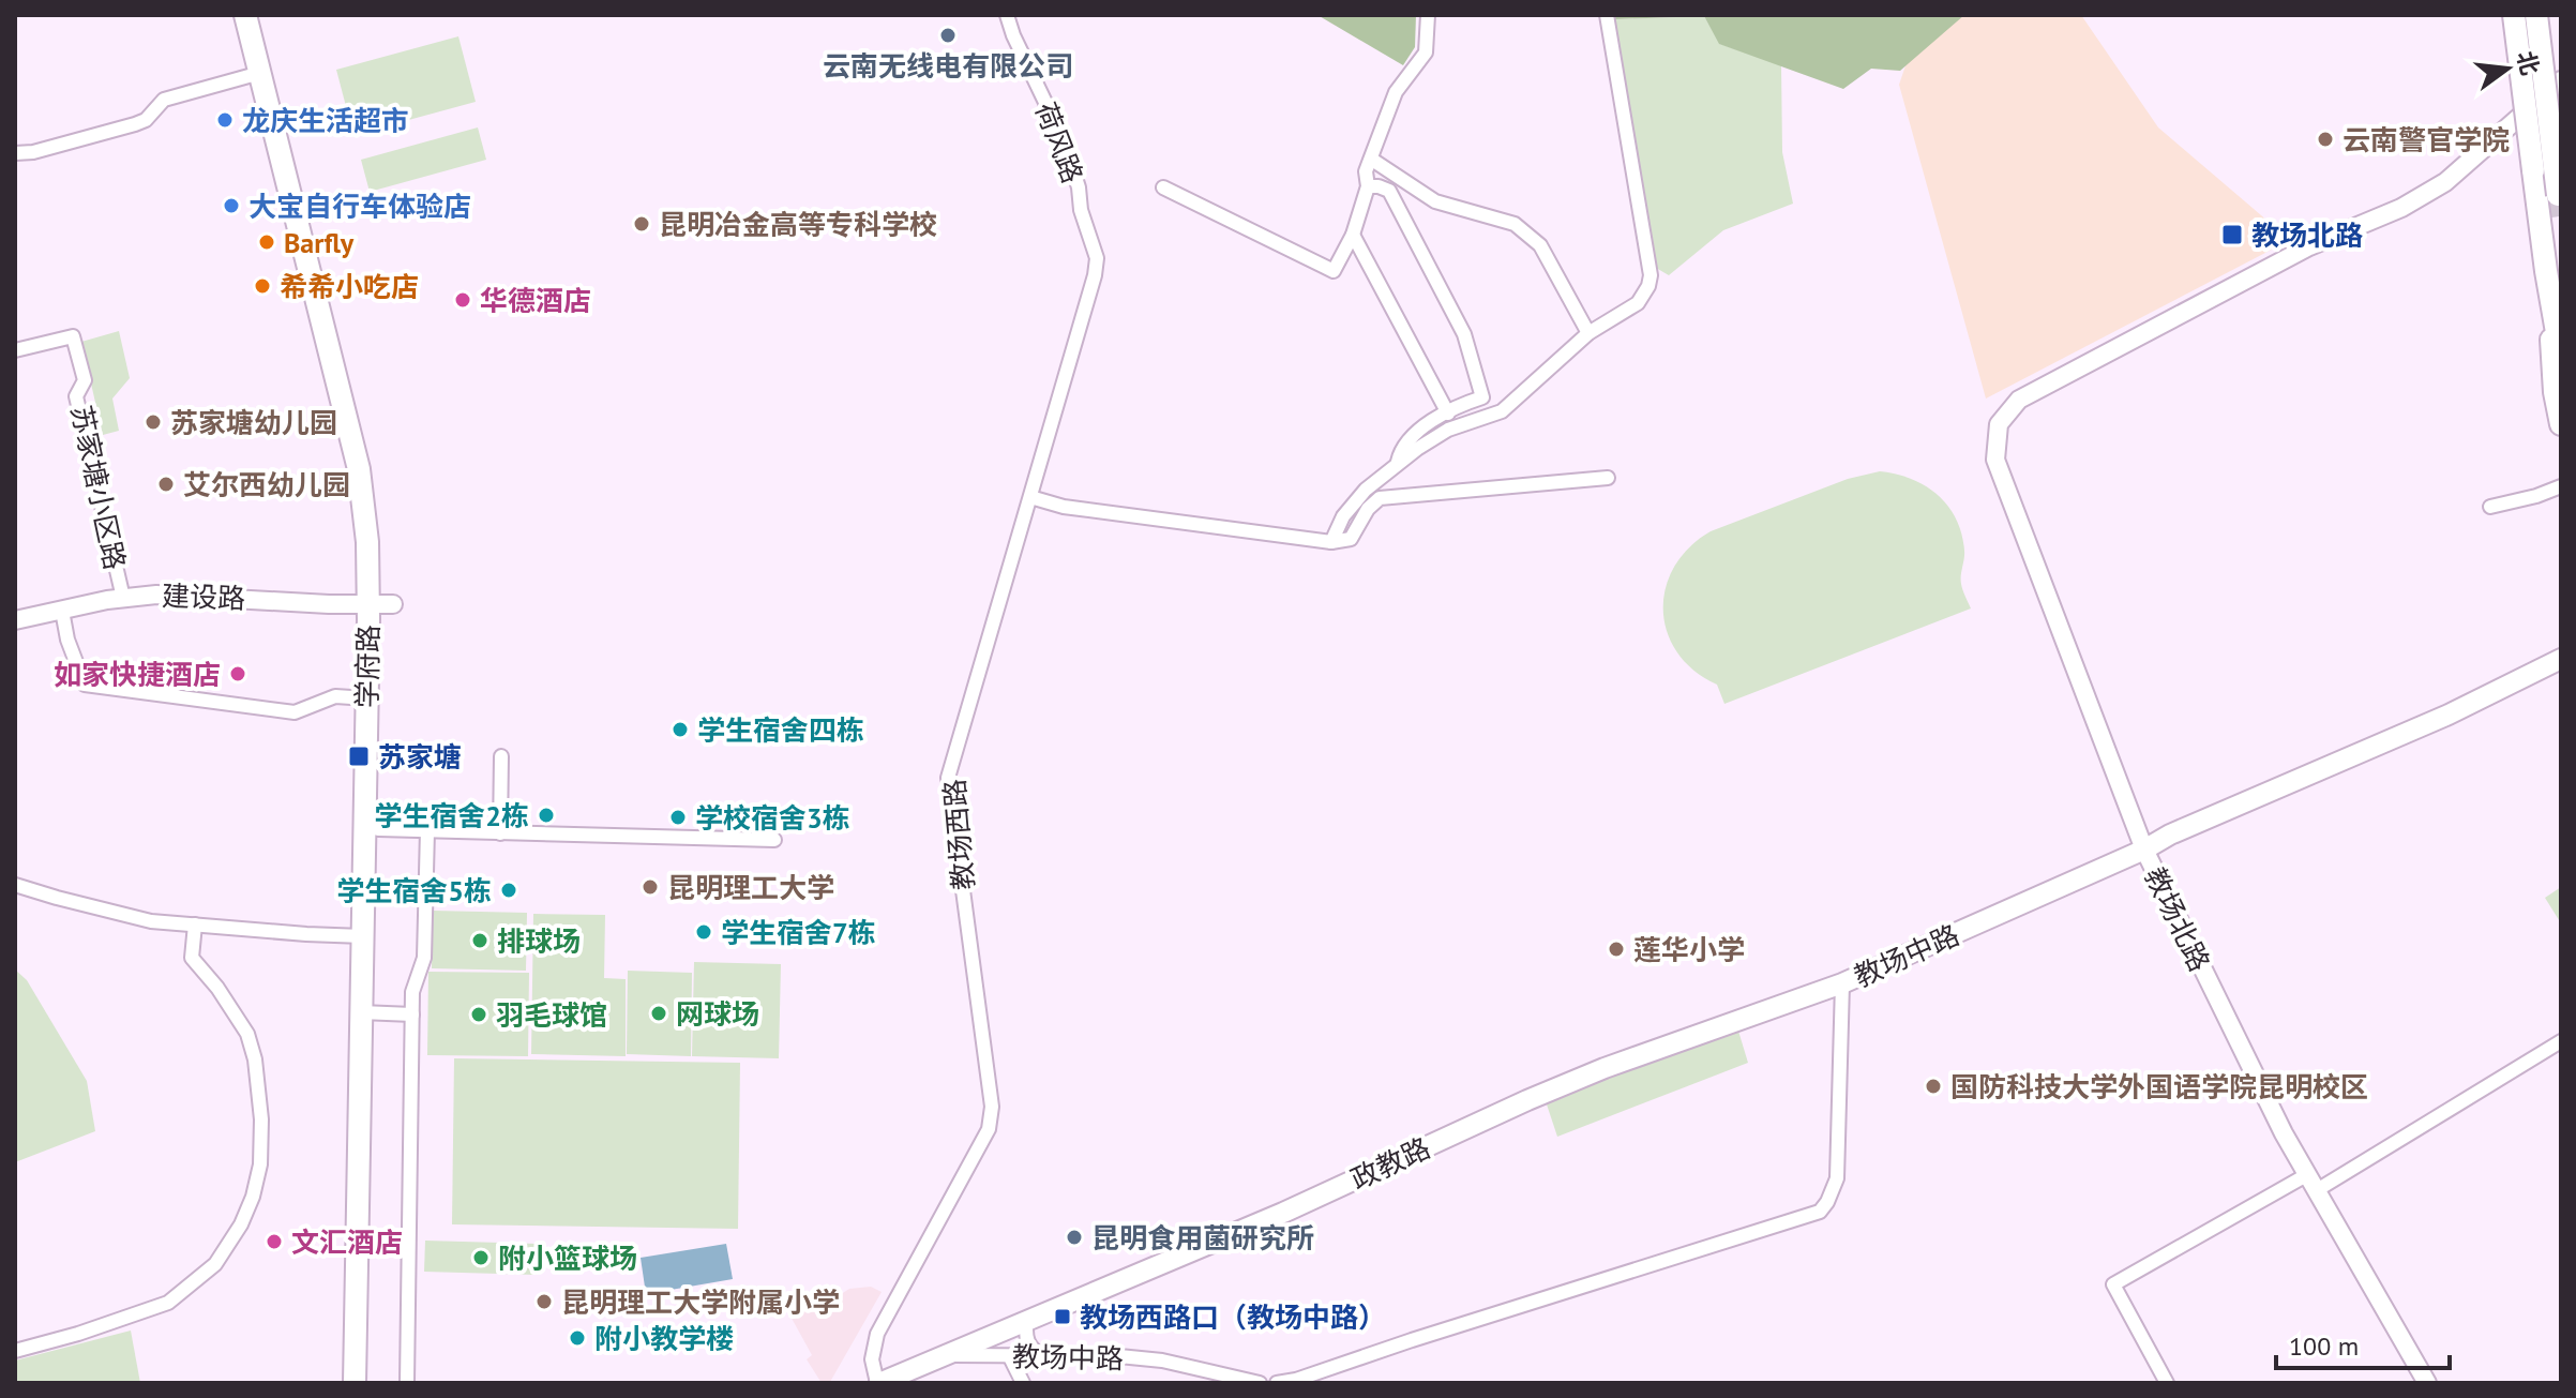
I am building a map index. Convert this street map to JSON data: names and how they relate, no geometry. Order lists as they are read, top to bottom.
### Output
{
  "streets": {
    "main road": ["学府路", "教场中路", "政教路"],
    "street": [
      "荷风路",
      "苏家塘小区路",
      "建设路",
      "教场西路",
      "教场北路"
    ]
  },
  "crossings": [
    ["荷风路", "教场西路"],
    ["苏家塘小区路", "建设路"],
    ["建设路", "学府路"],
    ["教场西路", "教场中路"],
    ["教场北路", "教场中路"],
    ["教场中路", "政教路"]
  ],
  "places": {
    "other": [
      "云南无线电有限公司",
      "龙庆生活超市",
      "云南警官学院",
      "大宝自行车体验店",
      "昆明冶金高等专科学校",
      "Barfly",
      "希希小吃店",
      "华德酒店",
      "苏家塘幼儿园",
      "艾尔西幼儿园",
      "如家快捷酒店",
      "学生宿舍四栋",
      "学生宿舍2栋",
      "学校宿舍3栋",
      "昆明理工大学",
      "学生宿舍5栋",
      "学生宿舍7栋",
      "排球场",
      "莲华小学",
      "网球场",
      "羽毛球馆",
      "国防科技大学外国语学院昆明校区",
      "昆明食用菌研究所",
      "文汇酒店",
      "附小篮球场",
      "昆明理工大学附属小学",
      "附小教学楼"
    ],
    "transit": ["教场北路", "苏家塘", "教场西路口（教场中路）"]
  },
  "scale_bar": "100 m",
  "north": "right"
}
